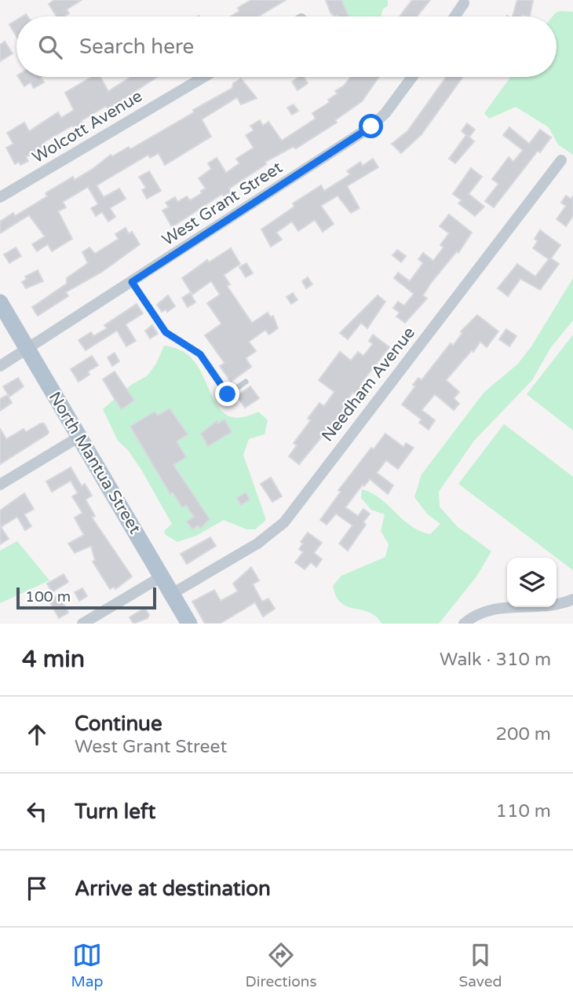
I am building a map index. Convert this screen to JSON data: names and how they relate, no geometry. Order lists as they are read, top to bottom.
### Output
{
  "streets": {
    "main road": ["North Mantua Street"],
    "street": ["Wolcott Avenue", "West Grant Street", "Needham Avenue"]
  },
  "crossings": [
    ["West Grant Street", "North Mantua Street"],
    ["Needham Avenue", "North Mantua Street"]
  ],
  "scale_bar": "100 m",
  "page": {
    "search": "Search here",
    "scale": "100 m",
    "heading": ["4 min", "Walk · 310 m"],
    "list": [
      ["Continue", "West Grant Street", "200 m"],
      ["Turn left", "110 m"],
      "Arrive at destination"
    ],
    "nav": ["Map", "Directions", "Saved"]
  }
}
